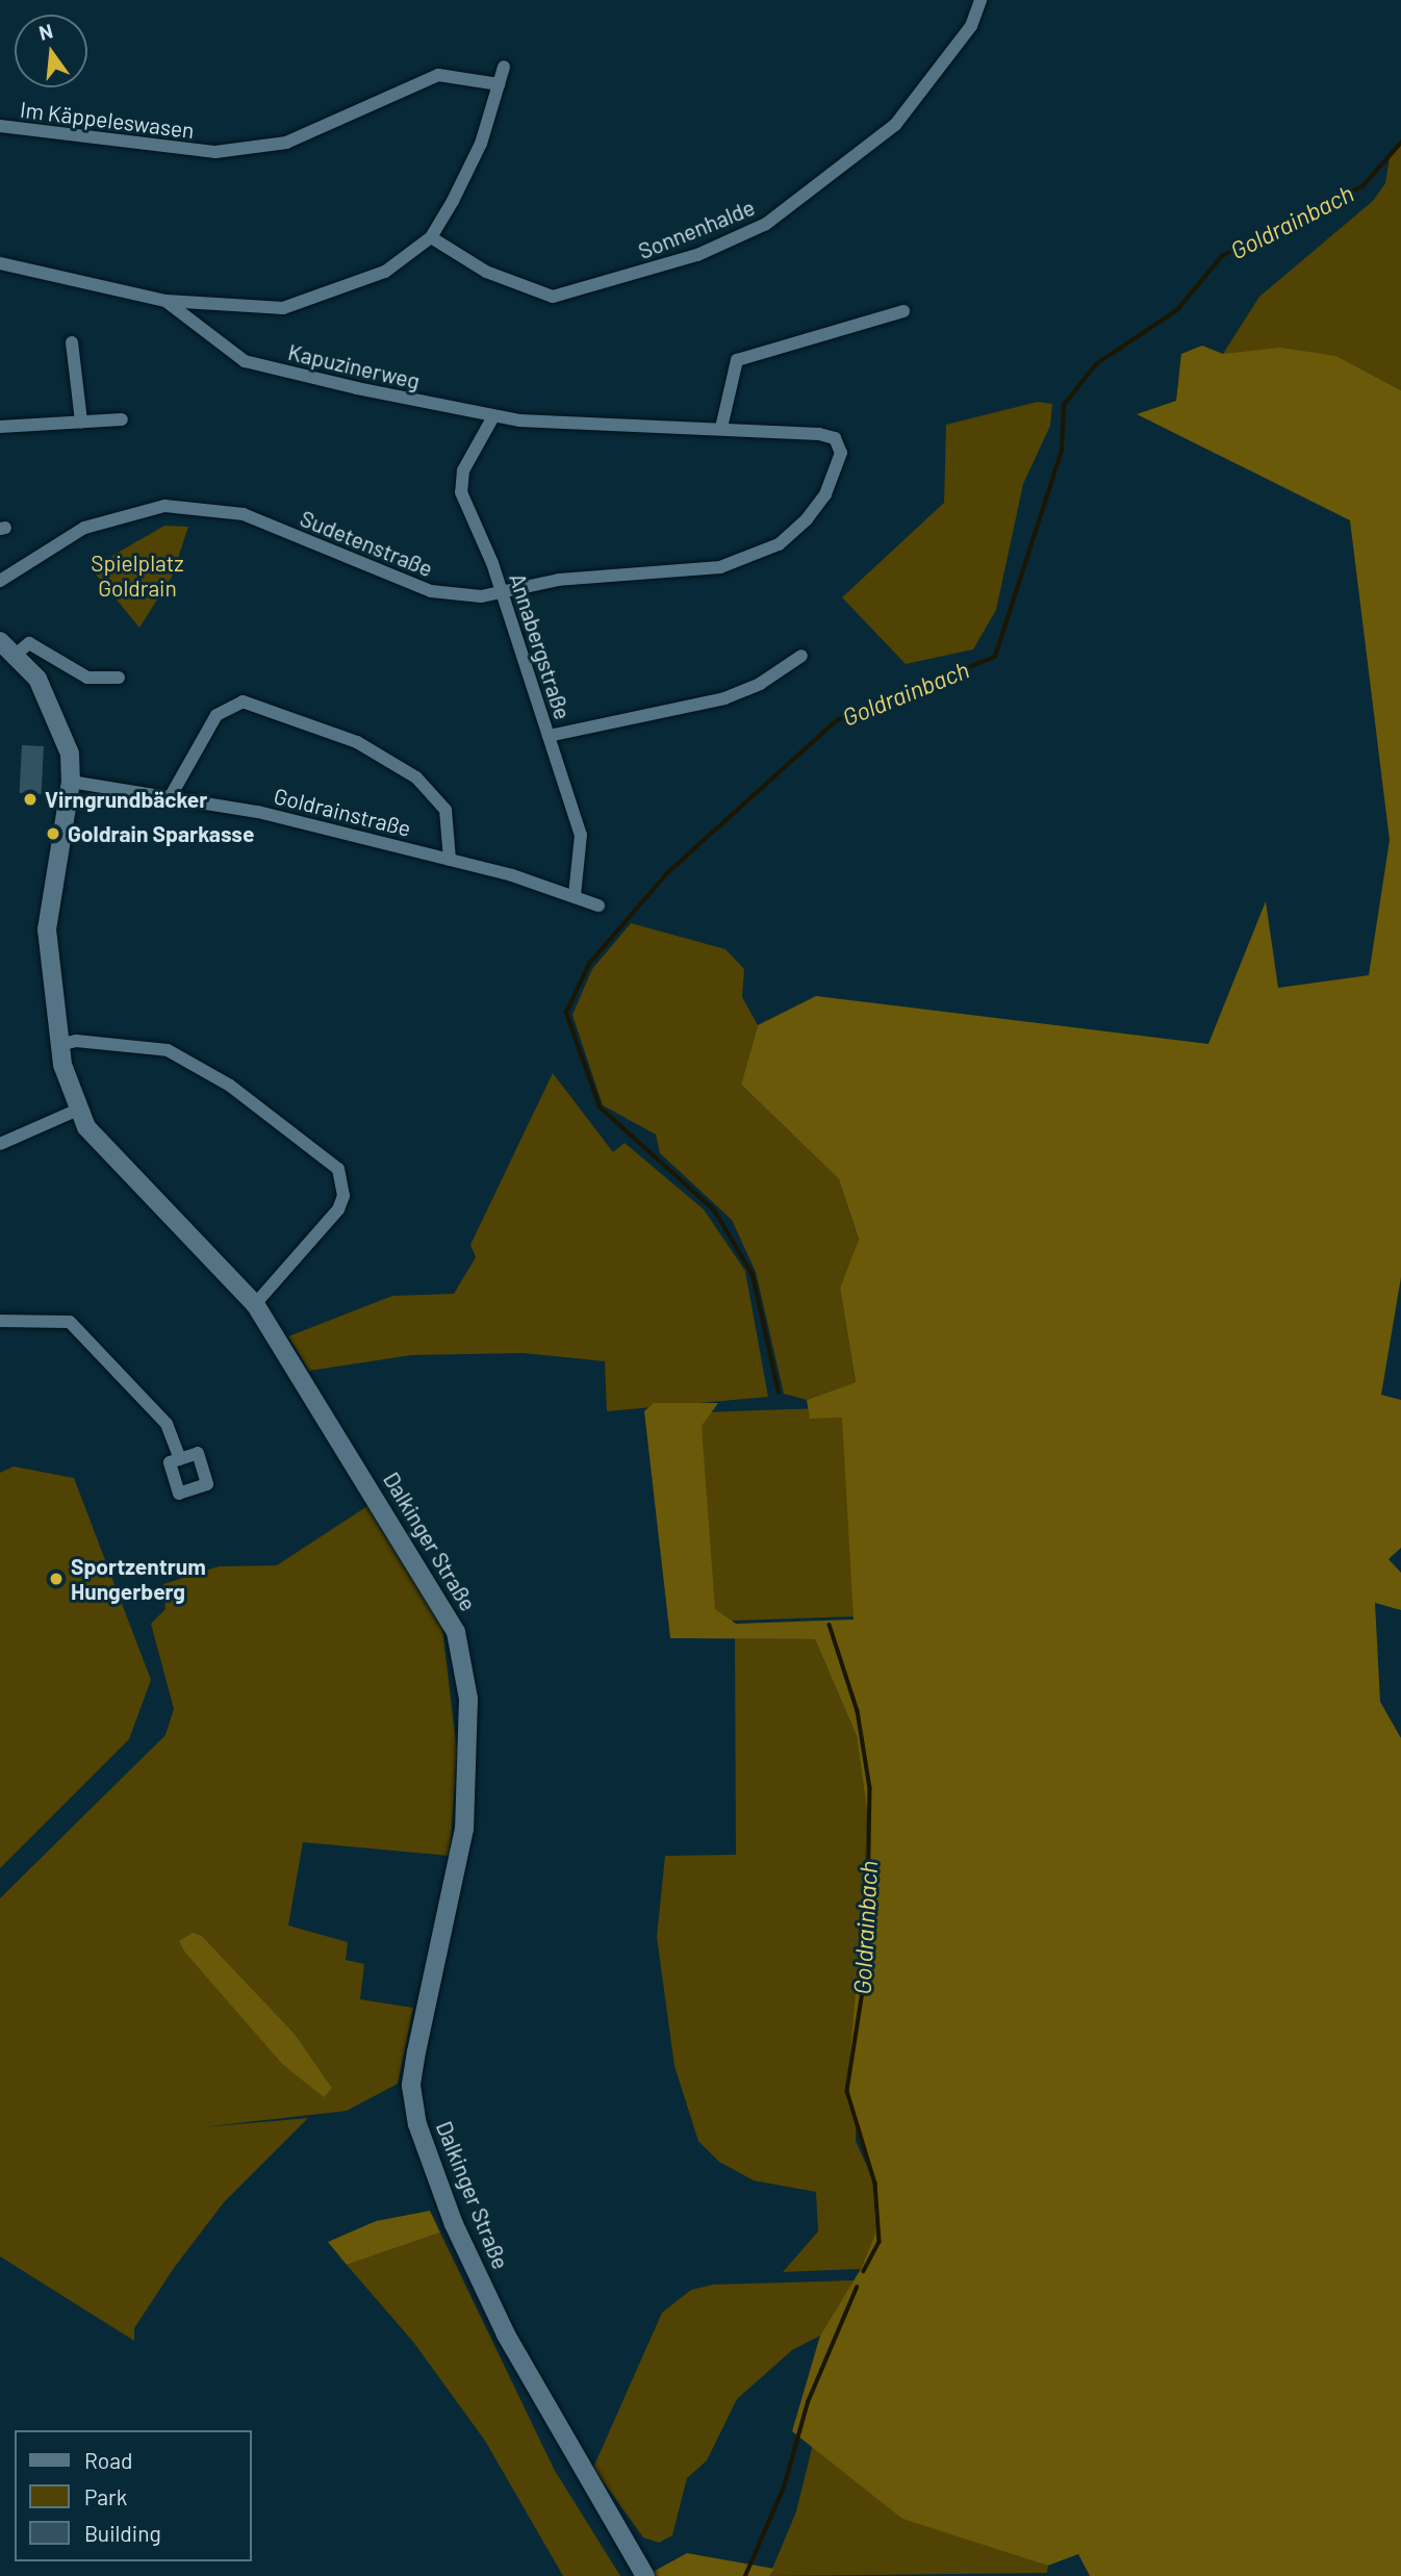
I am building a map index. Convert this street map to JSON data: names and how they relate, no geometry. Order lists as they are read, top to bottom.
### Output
{
  "streets": {
    "street": [
      "Im Käppeleswasen",
      "Sonnenhalde",
      "Kapuzinerweg",
      "Sudetenstraße",
      "Annabergstraße",
      "Goldrainstraße",
      "Dalkinger Straße"
    ]
  },
  "crossings": [
    ["Kapuzinerweg", "Sudetenstraße"],
    ["Kapuzinerweg", "Annabergstraße"],
    ["Sudetenstraße", "Annabergstraße"],
    ["Annabergstraße", "Goldrainstraße"],
    ["Goldrainstraße", "Dalkinger Straße"]
  ],
  "water": ["Goldrainbach"],
  "parks": ["Spielplatz Goldrain"],
  "places": ["Virngrundbäcker", "Goldrain Sparkasse", "Sportzentrum Hungerberg"],
  "legend": ["Road", "Park", "Building"],
  "north": "top"
}
